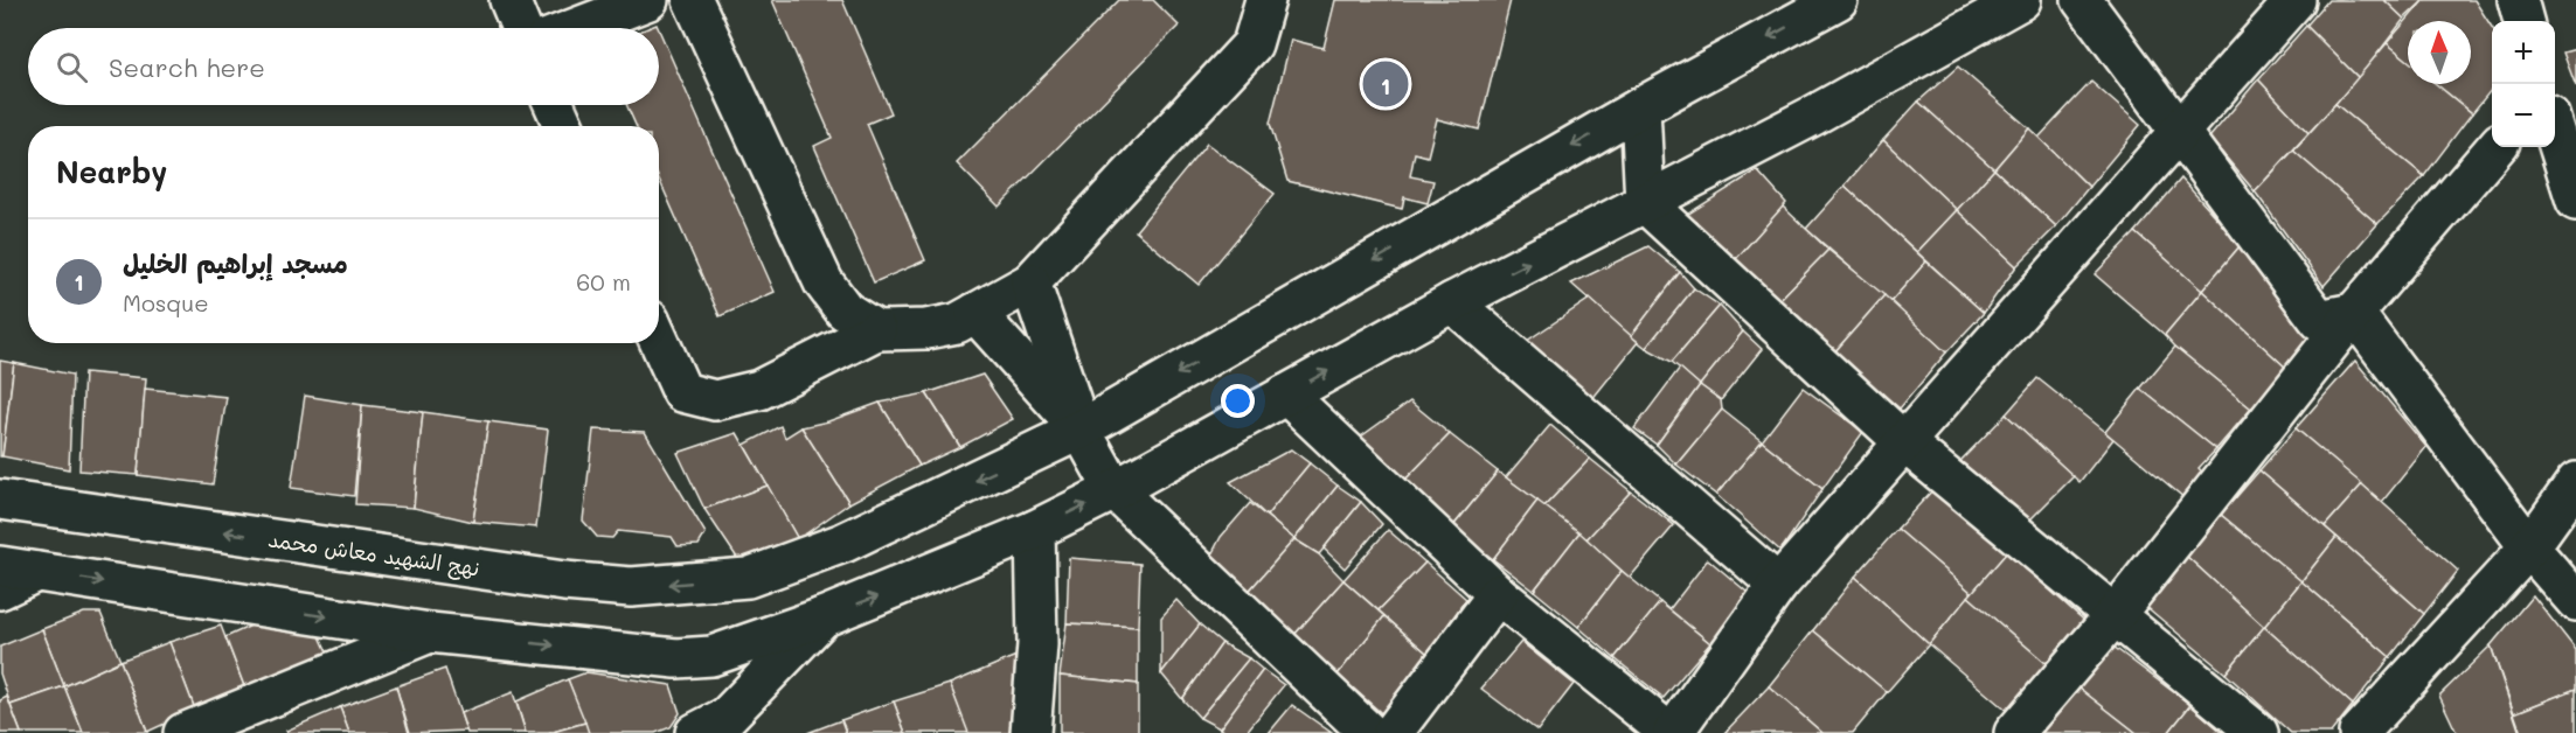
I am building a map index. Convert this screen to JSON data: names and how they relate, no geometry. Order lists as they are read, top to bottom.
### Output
{
  "streets": {
    "street": ["نهج الشهيد معاش محمد"]
  },
  "north": "top",
  "page": {
    "map_buttons": ["+", "−"],
    "search": "Search here",
    "pins": "1",
    "heading": "Nearby",
    "list": [
      {
        "mark": "1",
        "name": "مسجد إبراهيم الخليل",
        "note": "Mosque",
        "value": "60 m"
      }
    ]
  }
}
